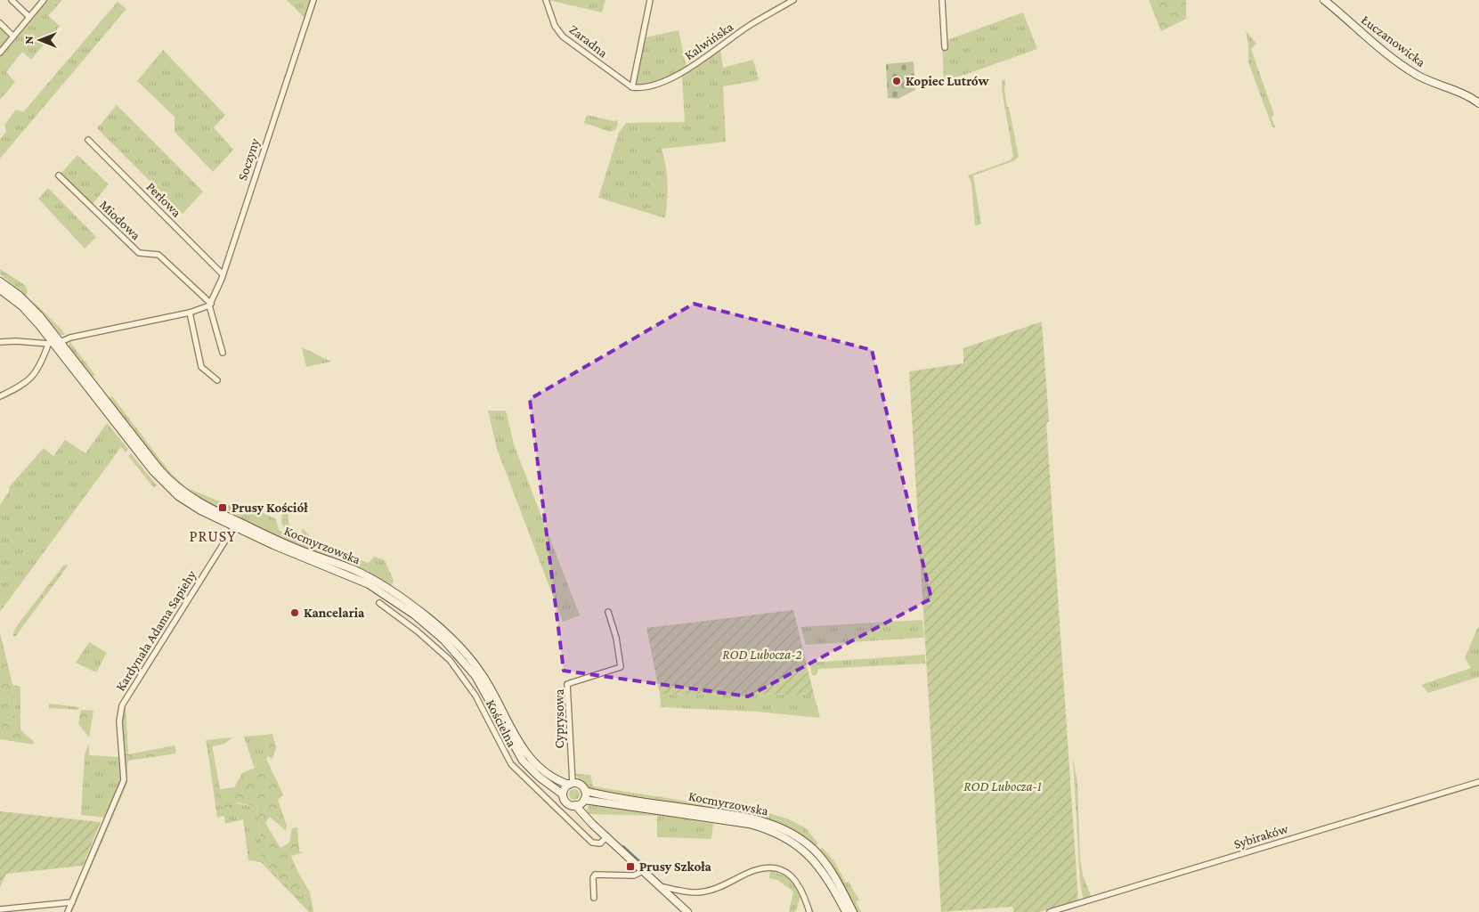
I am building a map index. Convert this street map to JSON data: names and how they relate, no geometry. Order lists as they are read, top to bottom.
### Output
{
  "streets": {
    "main road": ["Łuczanowicka", "Kocmyrzowska"],
    "street": [
      "Zaradna",
      "Kalwińska",
      "Soczyny",
      "Perłowa",
      "Miodowa",
      "Kardynała Adama Sapiehy",
      "Cyprysowa",
      "Kościelna",
      "Sybiraków"
    ]
  },
  "crossings": [
    ["Zaradna", "Kalwińska"],
    ["Soczyny", "Perłowa"],
    ["Soczyny", "Miodowa"],
    ["Kocmyrzowska", "Kardynała Adama Sapiehy"],
    ["Kocmyrzowska", "Cyprysowa"]
  ],
  "districts": ["PRUSY"],
  "parks": ["ROD Lubocza-2", "ROD Lubocza-1"],
  "places": {
    "other": ["Kopiec Lutrów", "Kancelaria"],
    "transit": ["Prusy Kościół", "Prusy Szkoła"]
  },
  "north": "left"
}
